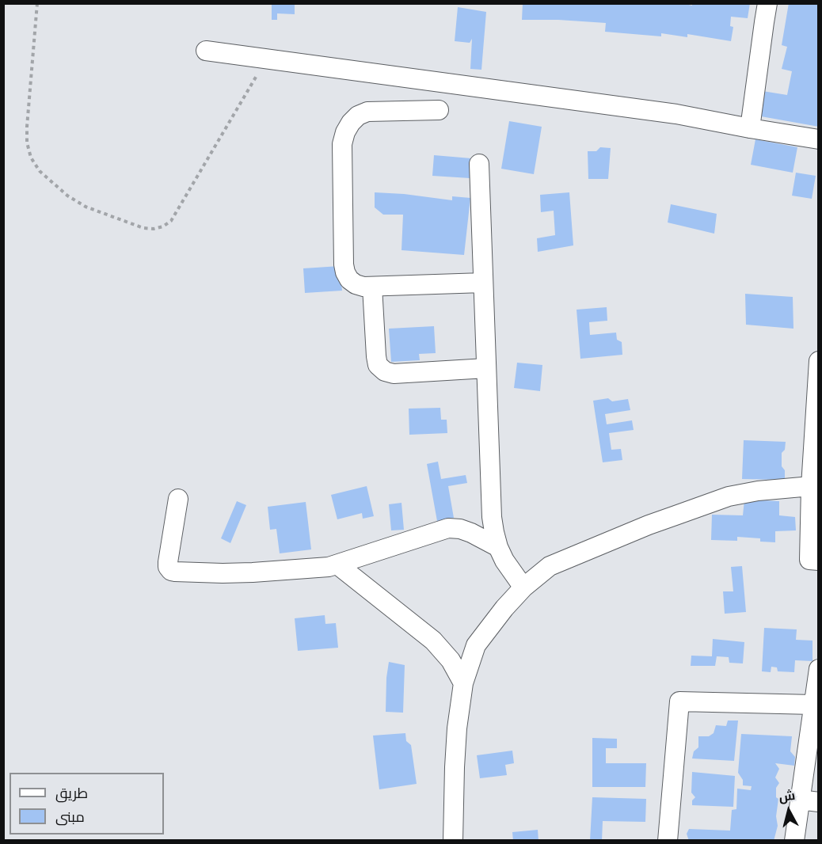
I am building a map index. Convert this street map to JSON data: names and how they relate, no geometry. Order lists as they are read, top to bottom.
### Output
{
  "legend": ["طريق", "مبنى"],
  "north": "top"
}
